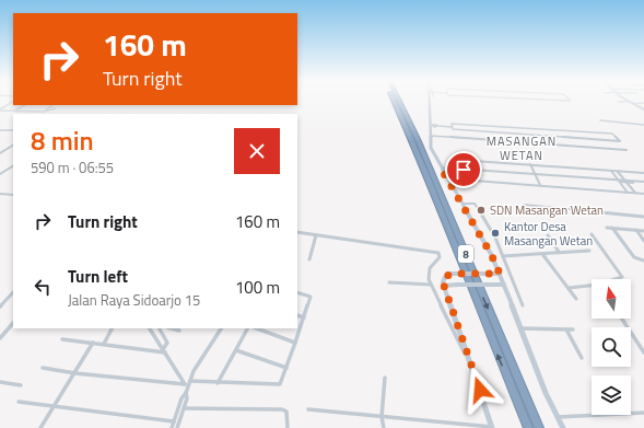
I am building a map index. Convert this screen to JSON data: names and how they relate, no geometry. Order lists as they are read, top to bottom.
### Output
{
  "streets": {
    "highway": ["8"]
  },
  "districts": ["MASANGAN WETAN"],
  "places": ["SDN Masangan Wetan", "Kantor Desa Masangan Wetan"],
  "north": "top",
  "page": {
    "turn": ["160 m", "Turn right"],
    "heading": ["8 min", "590 m · 06:55"],
    "list": [
      {
        "name": "Turn right",
        "value": "160 m"
      },
      {
        "name": "Turn left",
        "note": "Jalan Raya Sidoarjo 15",
        "value": "100 m"
      }
    ]
  }
}
